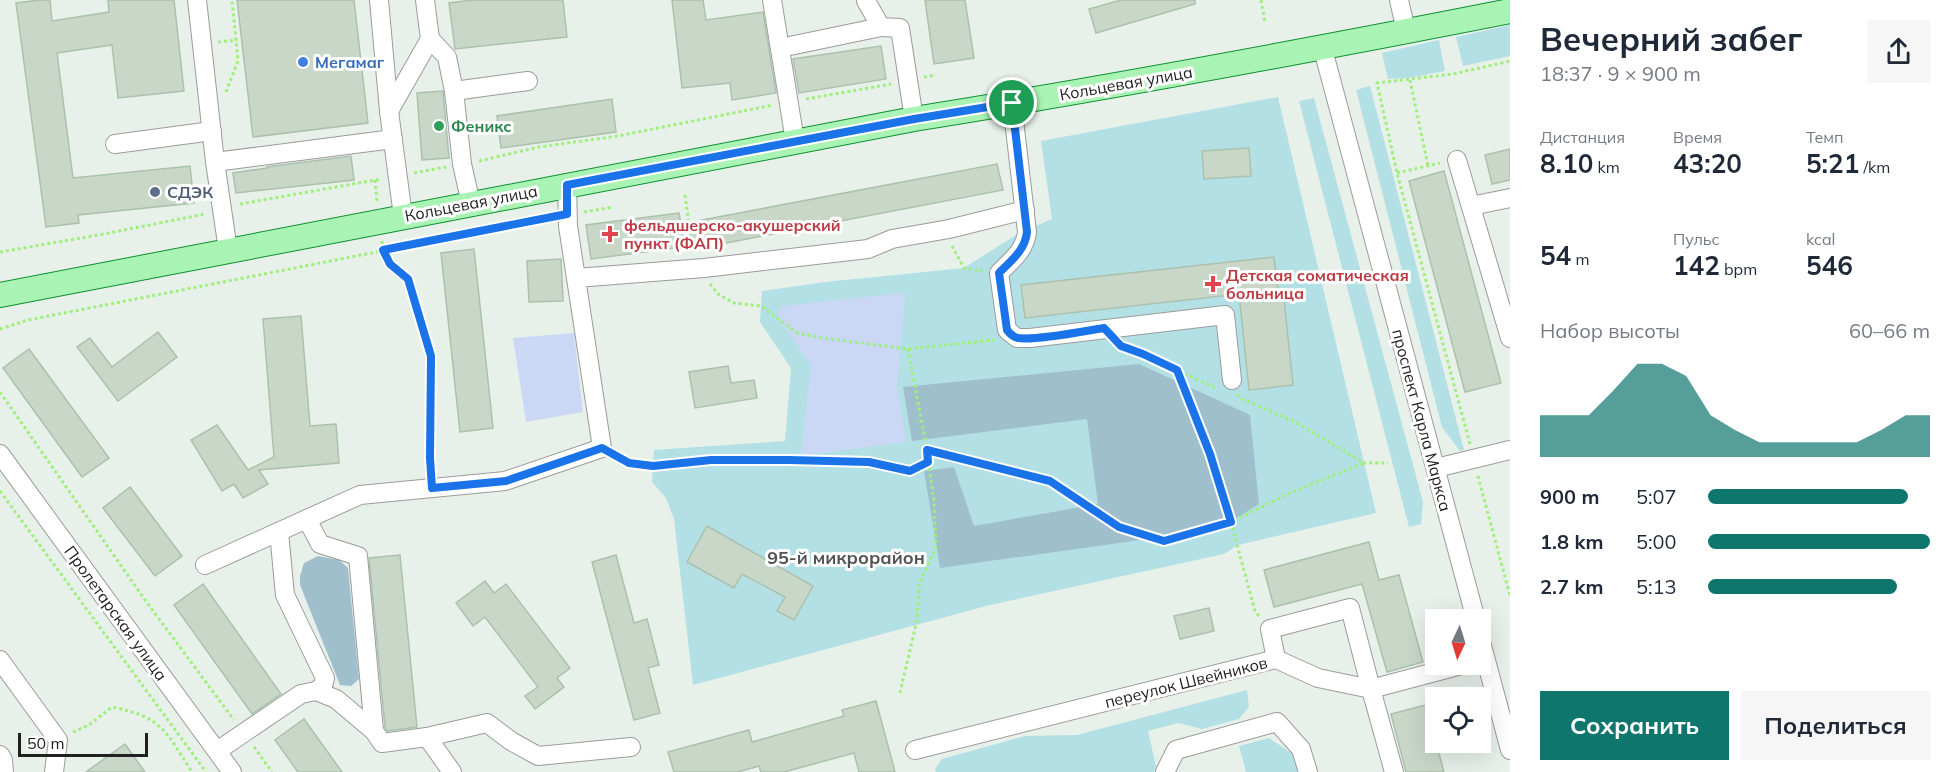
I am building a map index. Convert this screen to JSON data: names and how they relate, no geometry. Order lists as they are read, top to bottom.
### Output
{
  "streets": {
    "main road": ["Кольцевая улица"],
    "street": ["проспект Карла Маркса", "Пролетарская улица", "переулок Швейников"]
  },
  "crossings": [
    ["Кольцевая улица", "проспект Карла Маркса"]
  ],
  "districts": ["95-й микрорайон"],
  "places": {
    "other": ["Мегамаг", "Феникс", "СДЭК"],
    "health": ["фельдшерско-акушерский пункт (ФАП)", "Детская соматическая больница"]
  },
  "scale_bar": "50 m",
  "north": "bottom",
  "page": {
    "heading": ["Вечерний забег", "18:37 · 9 × 900 m"],
    "stats": [
      ["Дистанция", "8.10 km"],
      ["Время", "43:20"],
      ["Темп", "5:21 /km"],
      ["54 m"],
      ["Пульс", "142 bpm"],
      ["kcal", "546"]
    ],
    "chart": ["Набор высоты", "60–66 m"],
    "list": [
      {
        "name": "900 m",
        "note": "5:07"
      },
      {
        "name": "1.8 km",
        "note": "5:00"
      },
      {
        "name": "2.7 km",
        "note": "5:13"
      }
    ],
    "buttons": ["Сохранить", "Поделиться"],
    "scale": "50 m"
  }
}
